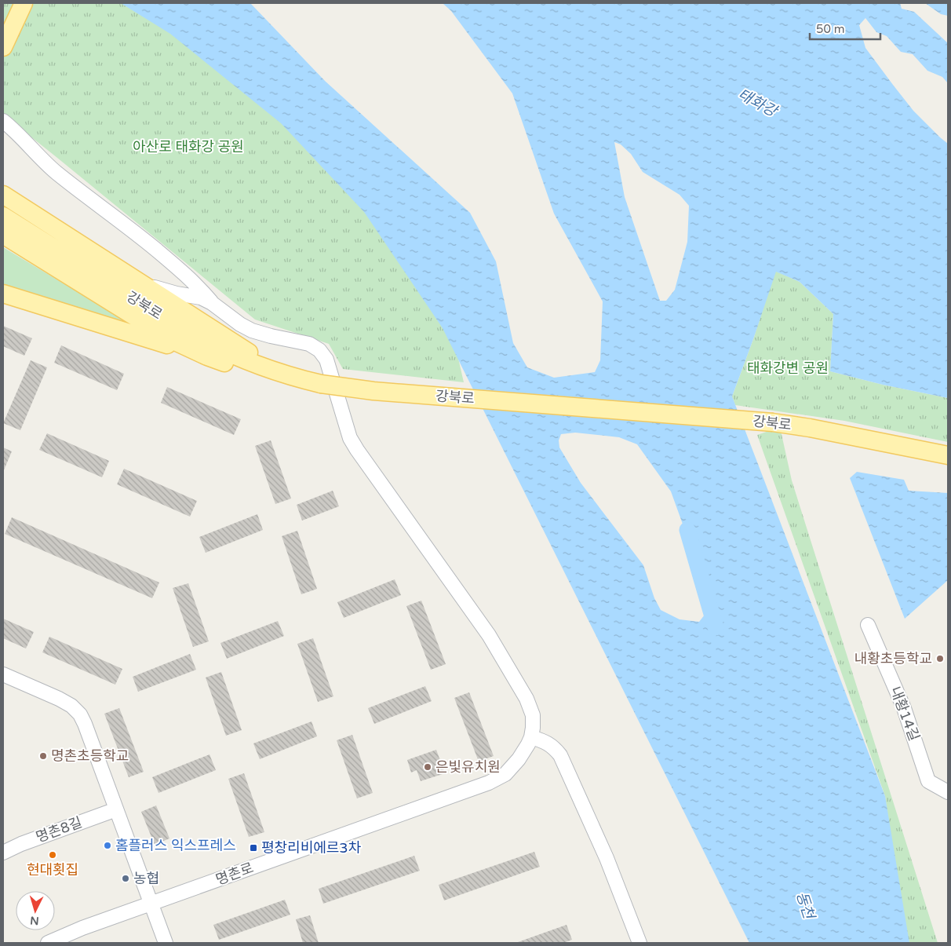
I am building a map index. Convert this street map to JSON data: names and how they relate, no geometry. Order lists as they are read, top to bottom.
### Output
{
  "streets": {
    "main road": ["강북로"],
    "street": ["내황14길", "명촌8길", "명촌로"]
  },
  "water": ["태화강", "동천"],
  "parks": ["아산로 태화강 공원", "태화강변 공원"],
  "places": {
    "other": [
      "내황초등학교",
      "명촌초등학교",
      "은빛유치원",
      "홈플러스 익스프레스",
      "현대횟집",
      "농협"
    ],
    "transit": ["평창리비에르3차"]
  },
  "scale_bar": "50 m",
  "north": "bottom"
}
